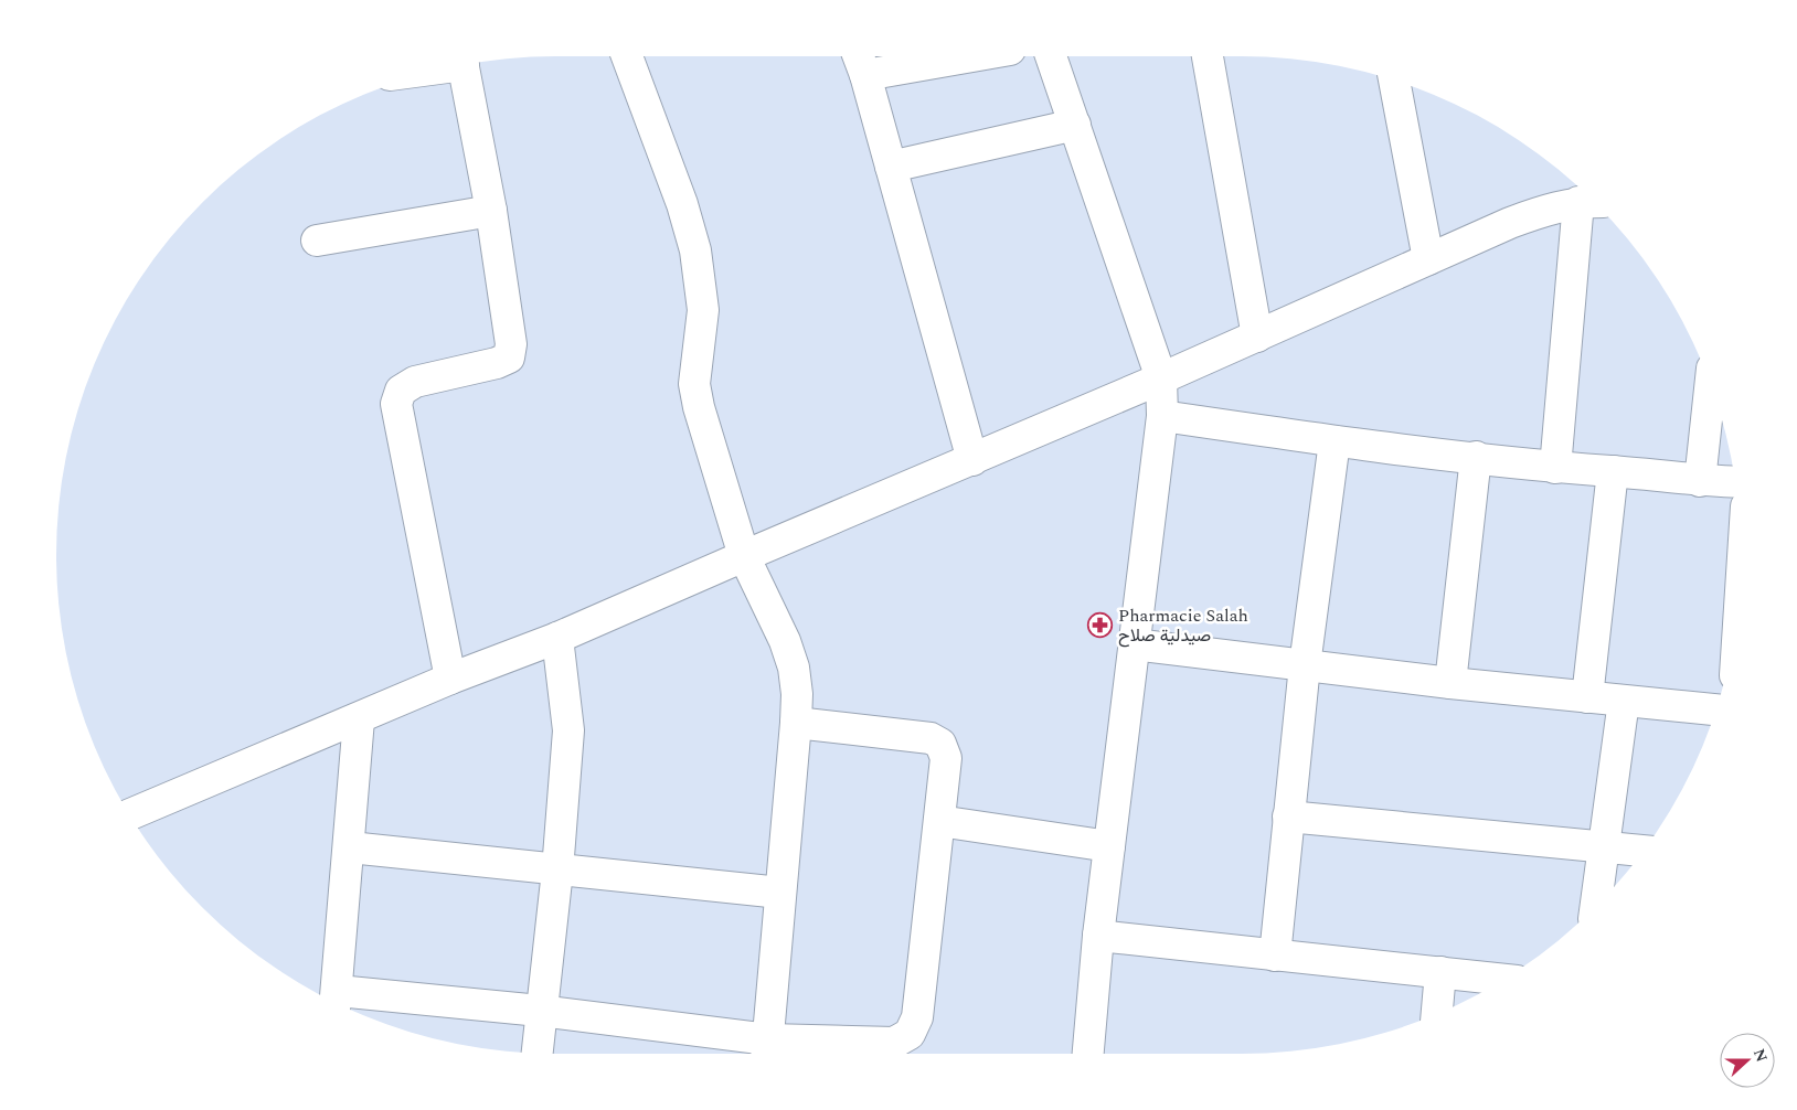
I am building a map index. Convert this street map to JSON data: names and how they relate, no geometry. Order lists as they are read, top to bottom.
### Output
{
  "places": {
    "pharmacy": ["Pharmacie Salah صيدلية صلاح"]
  },
  "north": "right"
}
